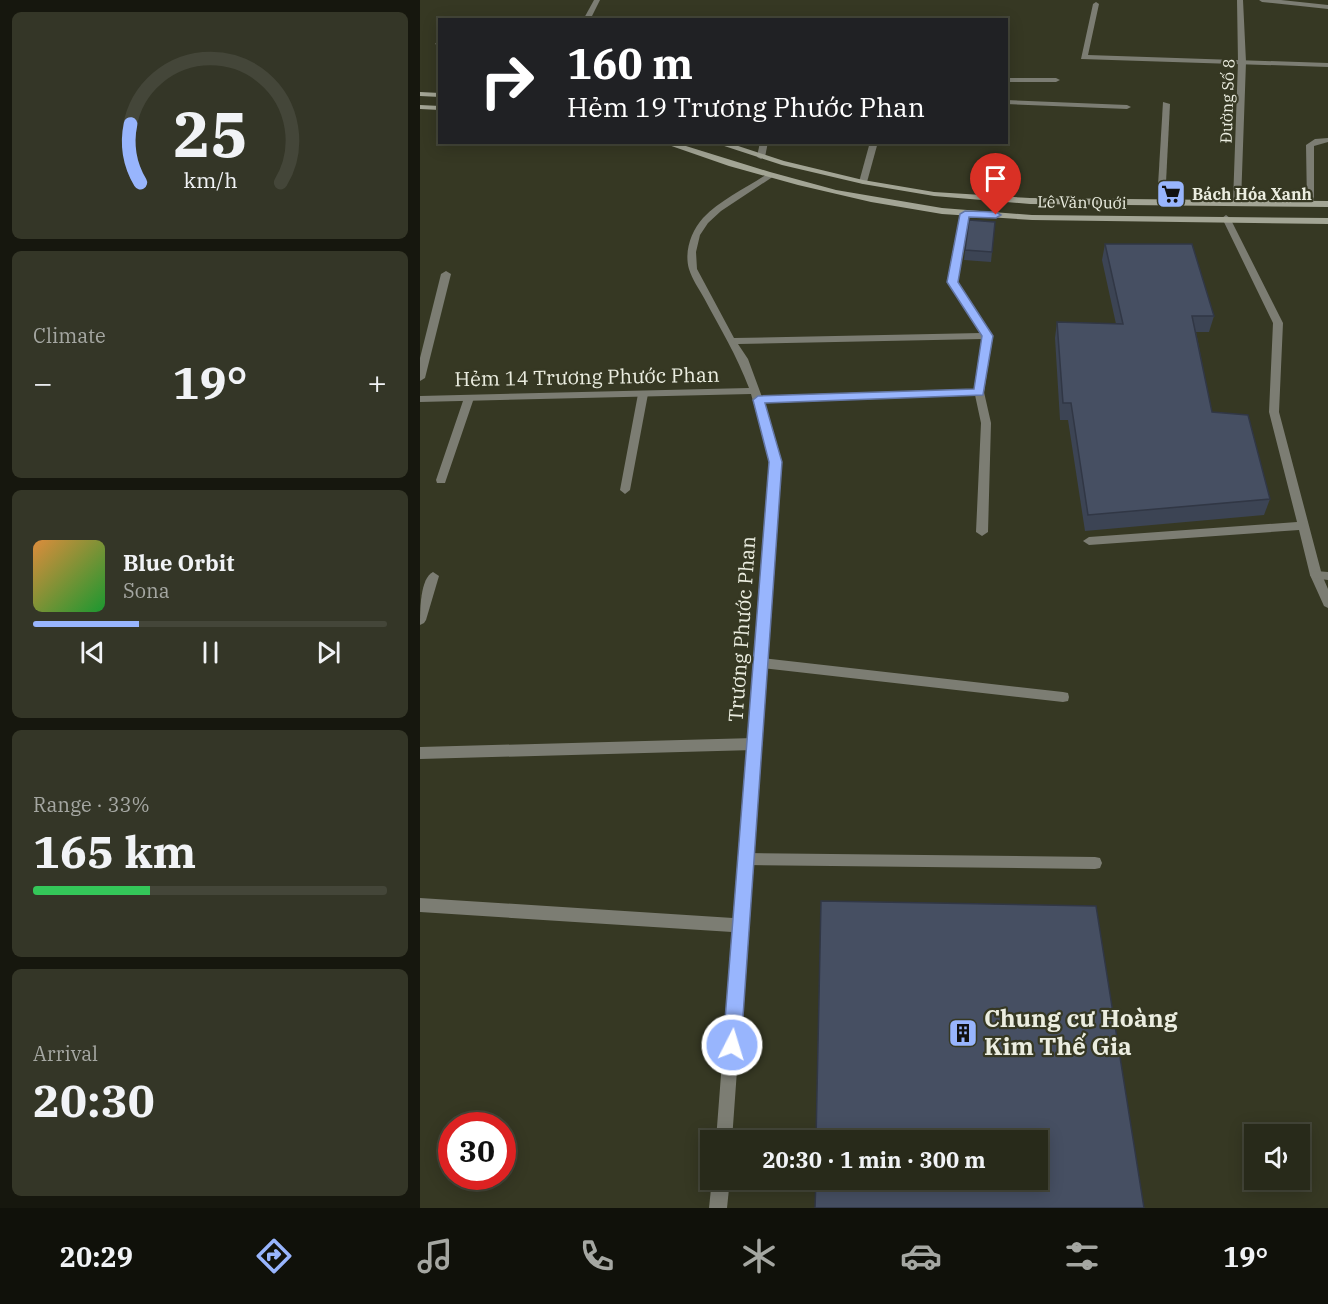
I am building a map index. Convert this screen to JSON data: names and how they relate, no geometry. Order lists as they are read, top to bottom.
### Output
{
  "streets": {
    "main road": ["Lê Văn Quới"],
    "street": ["Đường Số 8", "Hẻm 14 Trương Phước Phan", "Trương Phước Phan"]
  },
  "crossings": [
    ["Đường Số 8", "Lê Văn Quới"],
    ["Lê Văn Quới", "Trương Phước Phan"],
    ["Hẻm 14 Trương Phước Phan", "Trương Phước Phan"]
  ],
  "places": {
    "supermarket": ["Bách Hóa Xanh"],
    "building": ["Chung cư Hoàng Kim Thế Gia"]
  },
  "page": {
    "turn": ["160 m", "Hẻm 19 Trương Phước Phan"],
    "tile": [
      "Climate",
      ["Range · 33%", "165 km"],
      ["Arrival", "20:30"]
    ],
    "heat": ["−", "19°", "+"],
    "song": ["Blue Orbit", "Sona"],
    "limit": "30",
    "trip": "20:30 · 1 min · 300 m",
    "tabs": ["20:29", "19°"],
    "gauge": ["25", "km/h"]
  }
}
